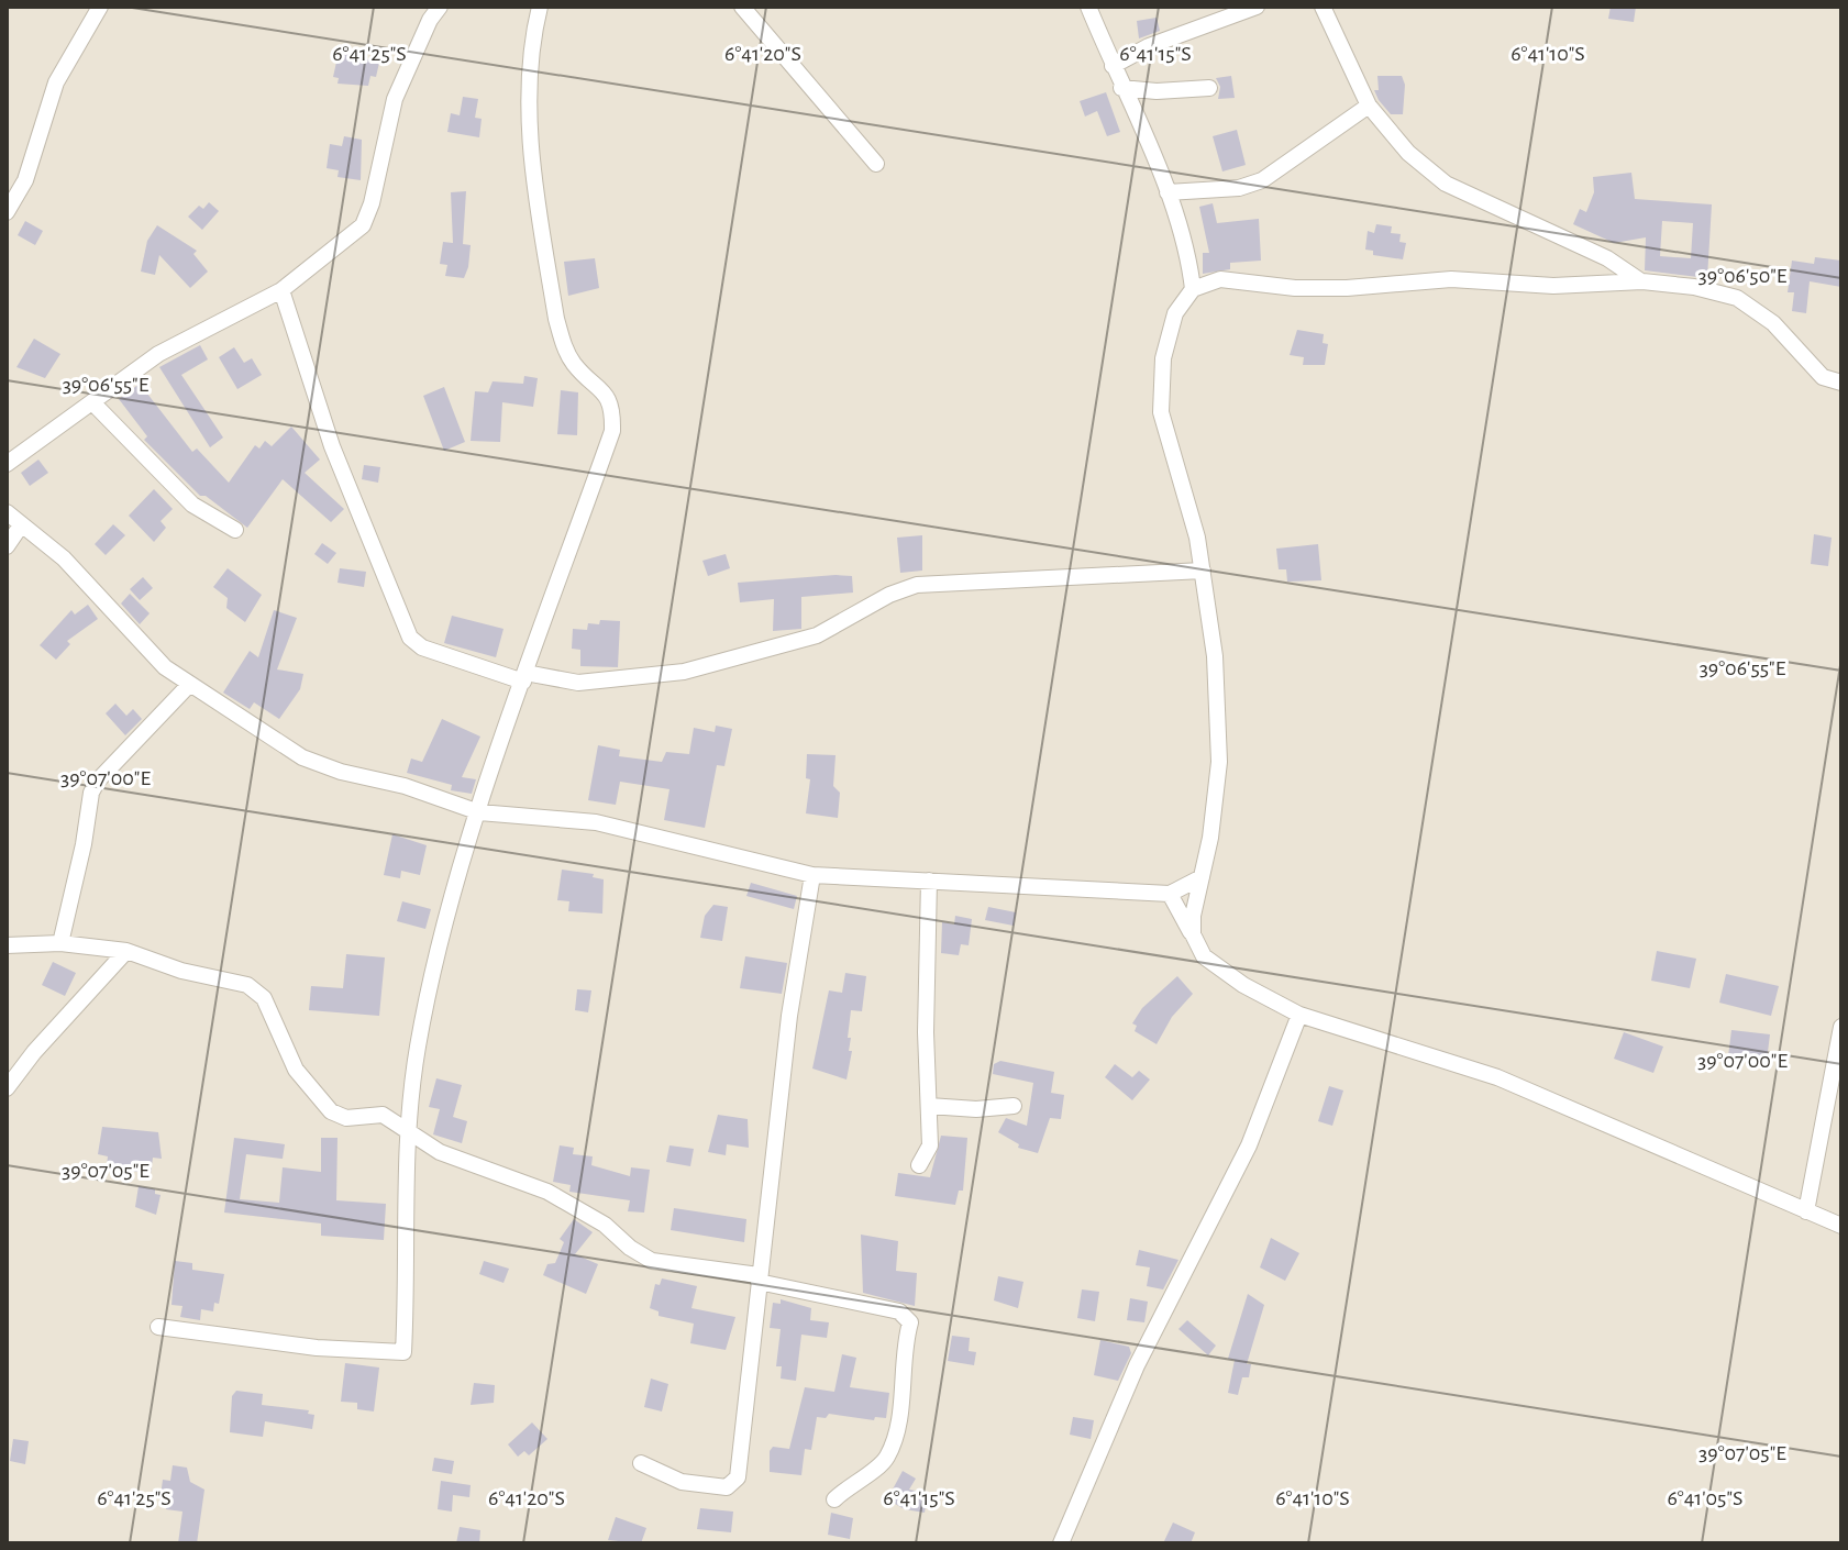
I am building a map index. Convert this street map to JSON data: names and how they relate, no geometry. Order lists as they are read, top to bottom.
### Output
{
  "coordinates": [
    "6°41'25\"S",
    "6°41'20\"S",
    "6°41'15\"S",
    "6°41'10\"S",
    "39°06'50\"E",
    "39°06'55\"E",
    "39°07'00\"E",
    "39°07'05\"E",
    "6°41'05\"S"
  ]
}
